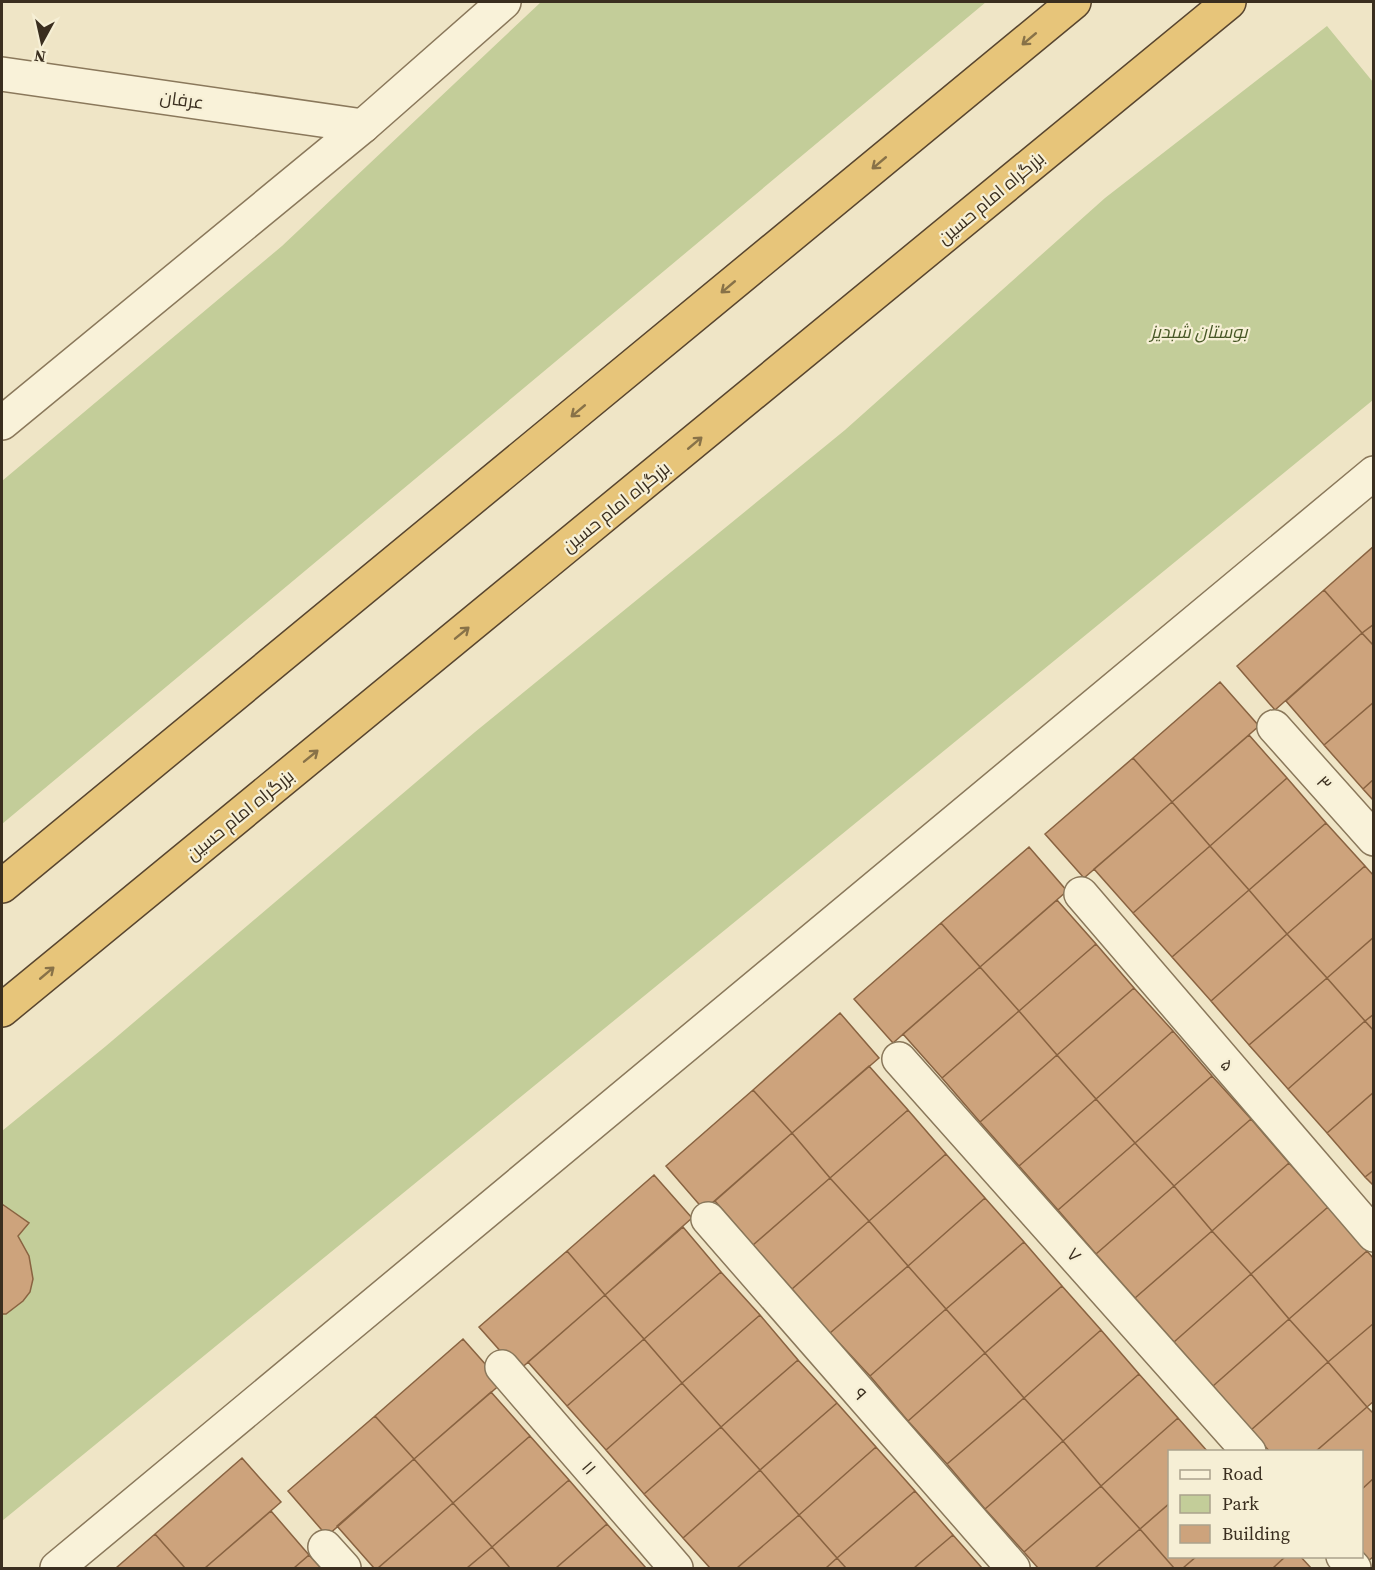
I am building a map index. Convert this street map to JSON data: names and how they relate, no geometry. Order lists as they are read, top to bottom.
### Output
{
  "streets": {
    "highway": ["بزرگراه امام حسین"],
    "street": [
      "عرفان",
      "۳",
      "۵",
      "۷",
      "۹",
      "۱۱"
    ]
  },
  "parks": ["بوستان شبدیز"],
  "legend": ["Road", "Park", "Building"],
  "north": "bottom"
}
